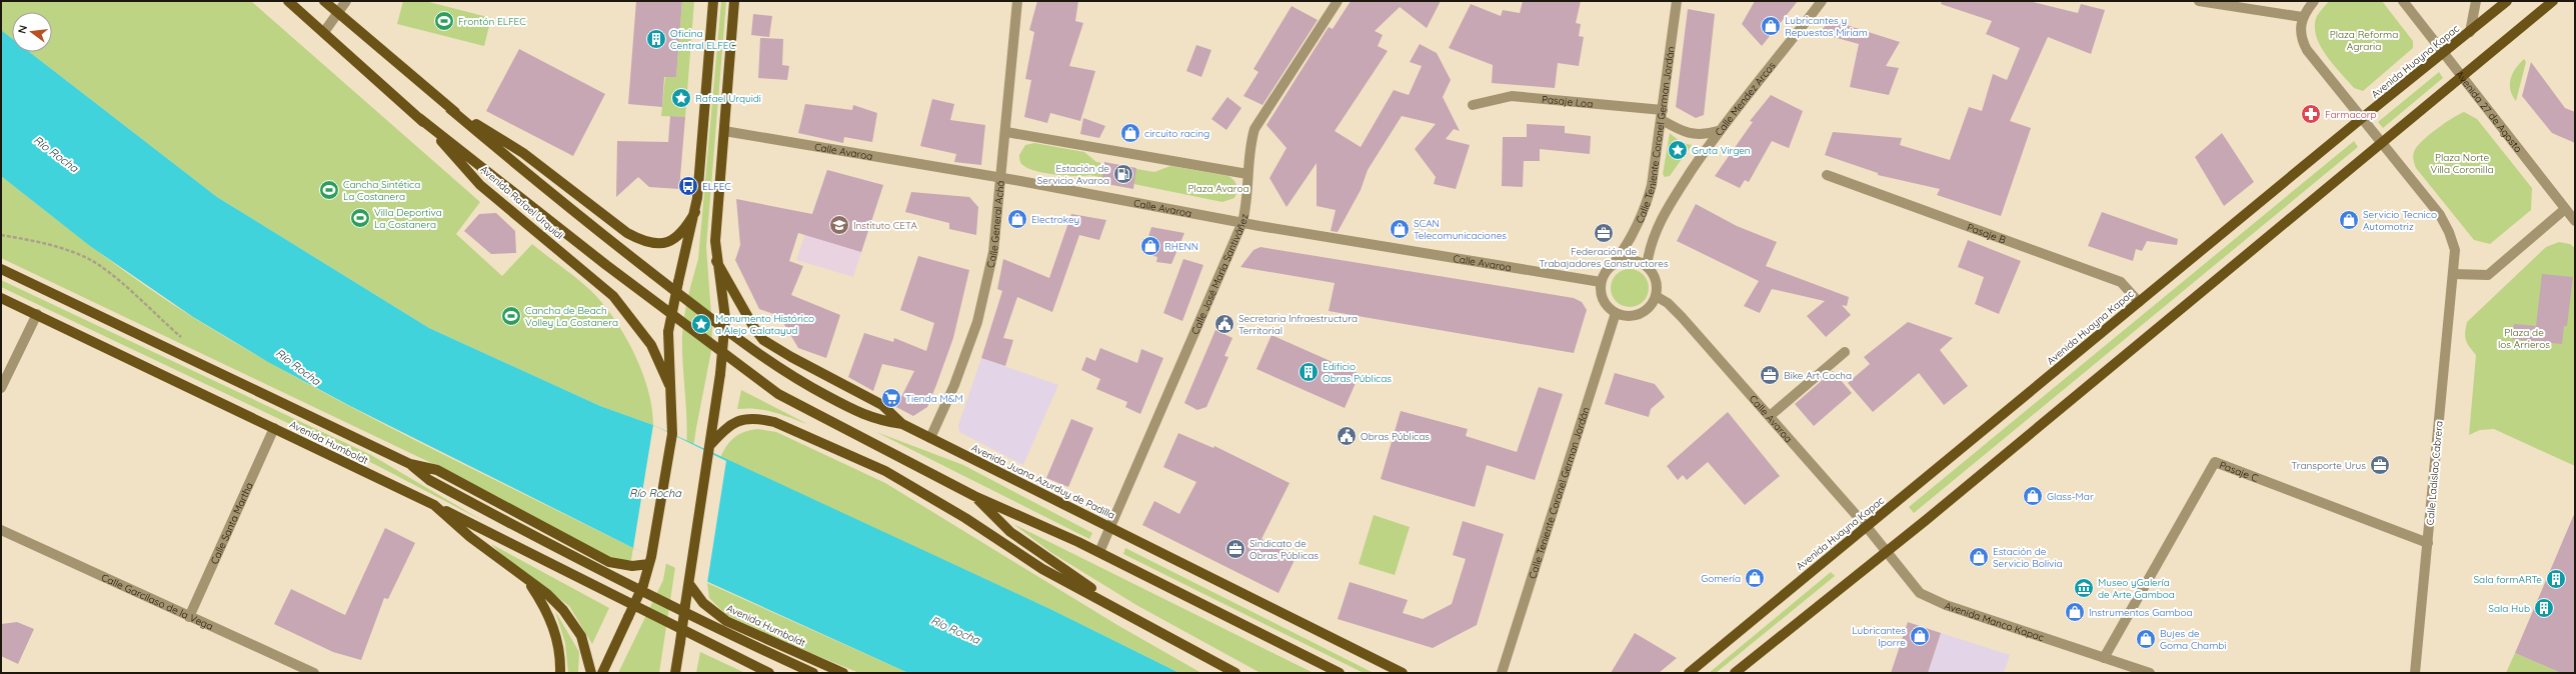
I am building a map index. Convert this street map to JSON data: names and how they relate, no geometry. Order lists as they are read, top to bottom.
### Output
{
  "streets": {
    "main road": [
      "Avenida Huayna Kapac",
      "Avenida Rafael Urquidi",
      "Avenida Humboldt",
      "Avenida Juana Azurduy de Padilla"
    ],
    "street": [
      "Calle Mendez Arcos",
      "Pasaje Loa",
      "Avenida 27 de Agosto",
      "Calle Teniente Coronel German Jordán",
      "Calle Avaroa",
      "Calle General Achá",
      "Pasaje B",
      "Calle José María Santiváñez",
      "Pasaje C",
      "Calle Ladislao Cabrera",
      "Calle Santa Martha",
      "Calle Garcilaso de la Vega",
      "Avenida Manco Kapac"
    ]
  },
  "crossings": [
    ["Avenida Huayna Kapac", "Avenida 27 de Agosto"],
    ["Avenida Huayna Kapac", "Calle Avaroa"],
    ["Avenida Huayna Kapac", "Pasaje B"],
    ["Avenida Huayna Kapac", "Calle Ladislao Cabrera"],
    ["Avenida Huayna Kapac", "Avenida Manco Kapac"],
    ["Calle Mendez Arcos", "Calle Teniente Coronel German Jordán"],
    ["Calle Mendez Arcos", "Calle Avaroa"],
    ["Pasaje Loa", "Calle Teniente Coronel German Jordán"],
    ["Calle Teniente Coronel German Jordán", "Calle Avaroa"],
    ["Calle Avaroa", "Calle General Achá"],
    ["Calle Avaroa", "Calle José María Santiváñez"],
    ["Calle Avaroa", "Avenida Manco Kapac"],
    ["Calle General Achá", "Avenida Juana Azurduy de Padilla"],
    ["Calle José María Santiváñez", "Avenida Juana Azurduy de Padilla"],
    ["Avenida Humboldt", "Calle Santa Martha"],
    ["Pasaje C", "Calle Ladislao Cabrera"],
    ["Pasaje C", "Avenida Manco Kapac"],
    ["Calle Santa Martha", "Calle Garcilaso de la Vega"]
  ],
  "water": ["Río Rocha"],
  "parks": [
    "Plaza Reforma Agraria",
    "Plaza Norte Villa Coronilla",
    "Plaza Avaroa",
    "Plaza de los Arrieros"
  ],
  "places": {
    "sports": [
      "Frontón ELFEC",
      "Cancha Sintética La Costanera",
      "Villa Deportiva La Costanera",
      "Cancha de Beach Volley La Costanera"
    ],
    "shop": [
      "Lubricantes y Repuestos Miriam",
      "circuito racing",
      "Electrokey",
      "Servicio Tecnico Automotriz",
      "SCAN Telecomunicaciones",
      "RHENN",
      "Glass-Mar",
      "Estación de Servicio Bolivia",
      "Gomería",
      "Instrumentos Gamboa",
      "Lubricantes Iporre",
      "Bujes de Goma Chambi"
    ],
    "building": [
      "Oficina Central ELFEC",
      "Edificio Obras Públicas",
      "Sala formARTe",
      "Sala Hub"
    ],
    "place": ["Rafael Urquidi", "Gruta Virgen", "Monumento Histórico a Alejo Calatayud"],
    "pharmacy": ["Farmacorp"],
    "fuel station": ["Estación de Servicio Avaroa"],
    "bus stop": ["ELFEC"],
    "school or university": ["Instituto CETA"],
    "office": [
      "Federación de Trabajadores Constructores",
      "Bike Art Cocha",
      "Transporte Urus",
      "Sindicato de Obras Públicas"
    ],
    "public building": ["Secretaria Infraestructura Territorial", "Obras Públicas"],
    "supermarket": ["Tienda M&M"],
    "museum": ["Museo yGalería de Arte Gamboa"]
  },
  "north": "left"
}
